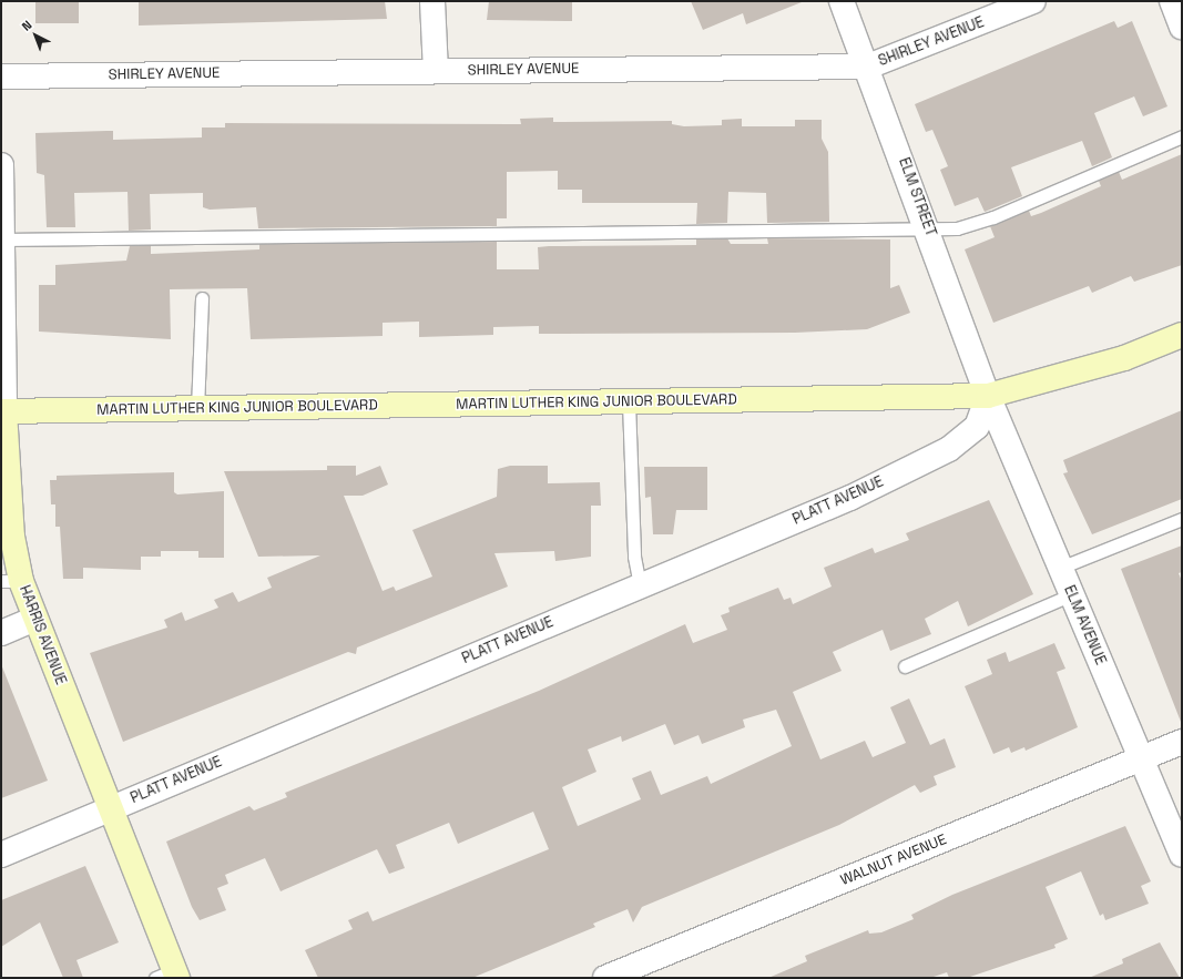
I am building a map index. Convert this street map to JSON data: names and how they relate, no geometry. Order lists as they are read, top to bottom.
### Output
{
  "streets": {
    "main road": ["MARTIN LUTHER KING JUNIOR BOULEVARD", "HARRIS AVENUE"],
    "street": [
      "SHIRLEY AVENUE",
      "ELM STREET",
      "PLATT AVENUE",
      "ELM AVENUE",
      "WALNUT AVENUE"
    ]
  },
  "crossings": [
    ["SHIRLEY AVENUE", "ELM STREET"],
    ["ELM STREET", "MARTIN LUTHER KING JUNIOR BOULEVARD"],
    ["ELM STREET", "PLATT AVENUE"],
    ["ELM STREET", "ELM AVENUE"],
    ["MARTIN LUTHER KING JUNIOR BOULEVARD", "PLATT AVENUE"],
    ["MARTIN LUTHER KING JUNIOR BOULEVARD", "ELM AVENUE"],
    ["MARTIN LUTHER KING JUNIOR BOULEVARD", "HARRIS AVENUE"],
    ["PLATT AVENUE", "ELM AVENUE"],
    ["PLATT AVENUE", "HARRIS AVENUE"],
    ["ELM AVENUE", "WALNUT AVENUE"]
  ],
  "north": "top left"
}
